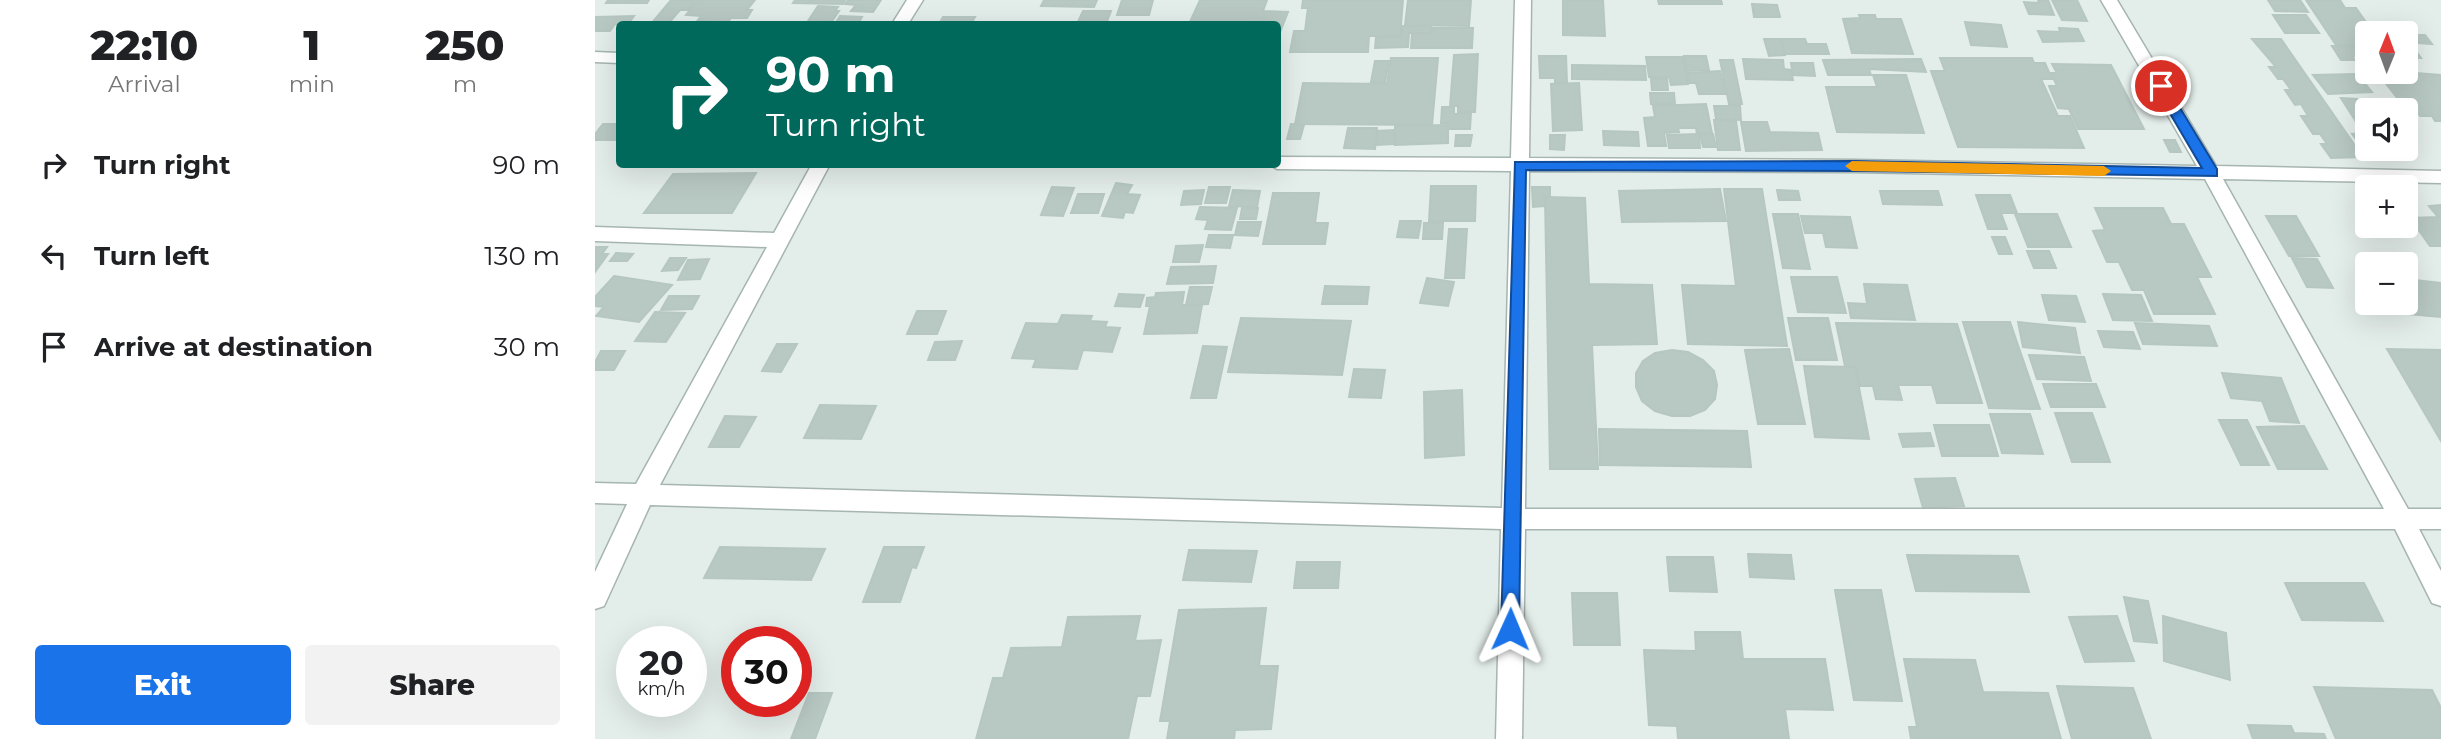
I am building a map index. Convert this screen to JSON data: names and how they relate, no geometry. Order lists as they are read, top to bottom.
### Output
{
  "north": "top",
  "page": {
    "eta": [
      "22:10",
      "Arrival",
      "1",
      "min",
      "250",
      "m"
    ],
    "map_buttons": ["+", "−"],
    "turn": ["90 m", "Turn right"],
    "list": [
      {
        "name": "Turn right",
        "value": "90 m"
      },
      {
        "name": "Turn left",
        "value": "130 m"
      },
      {
        "name": "Arrive at destination",
        "value": "30 m"
      }
    ],
    "speed": "20 km/h",
    "limit": "30",
    "buttons": ["Exit", "Share"]
  }
}
